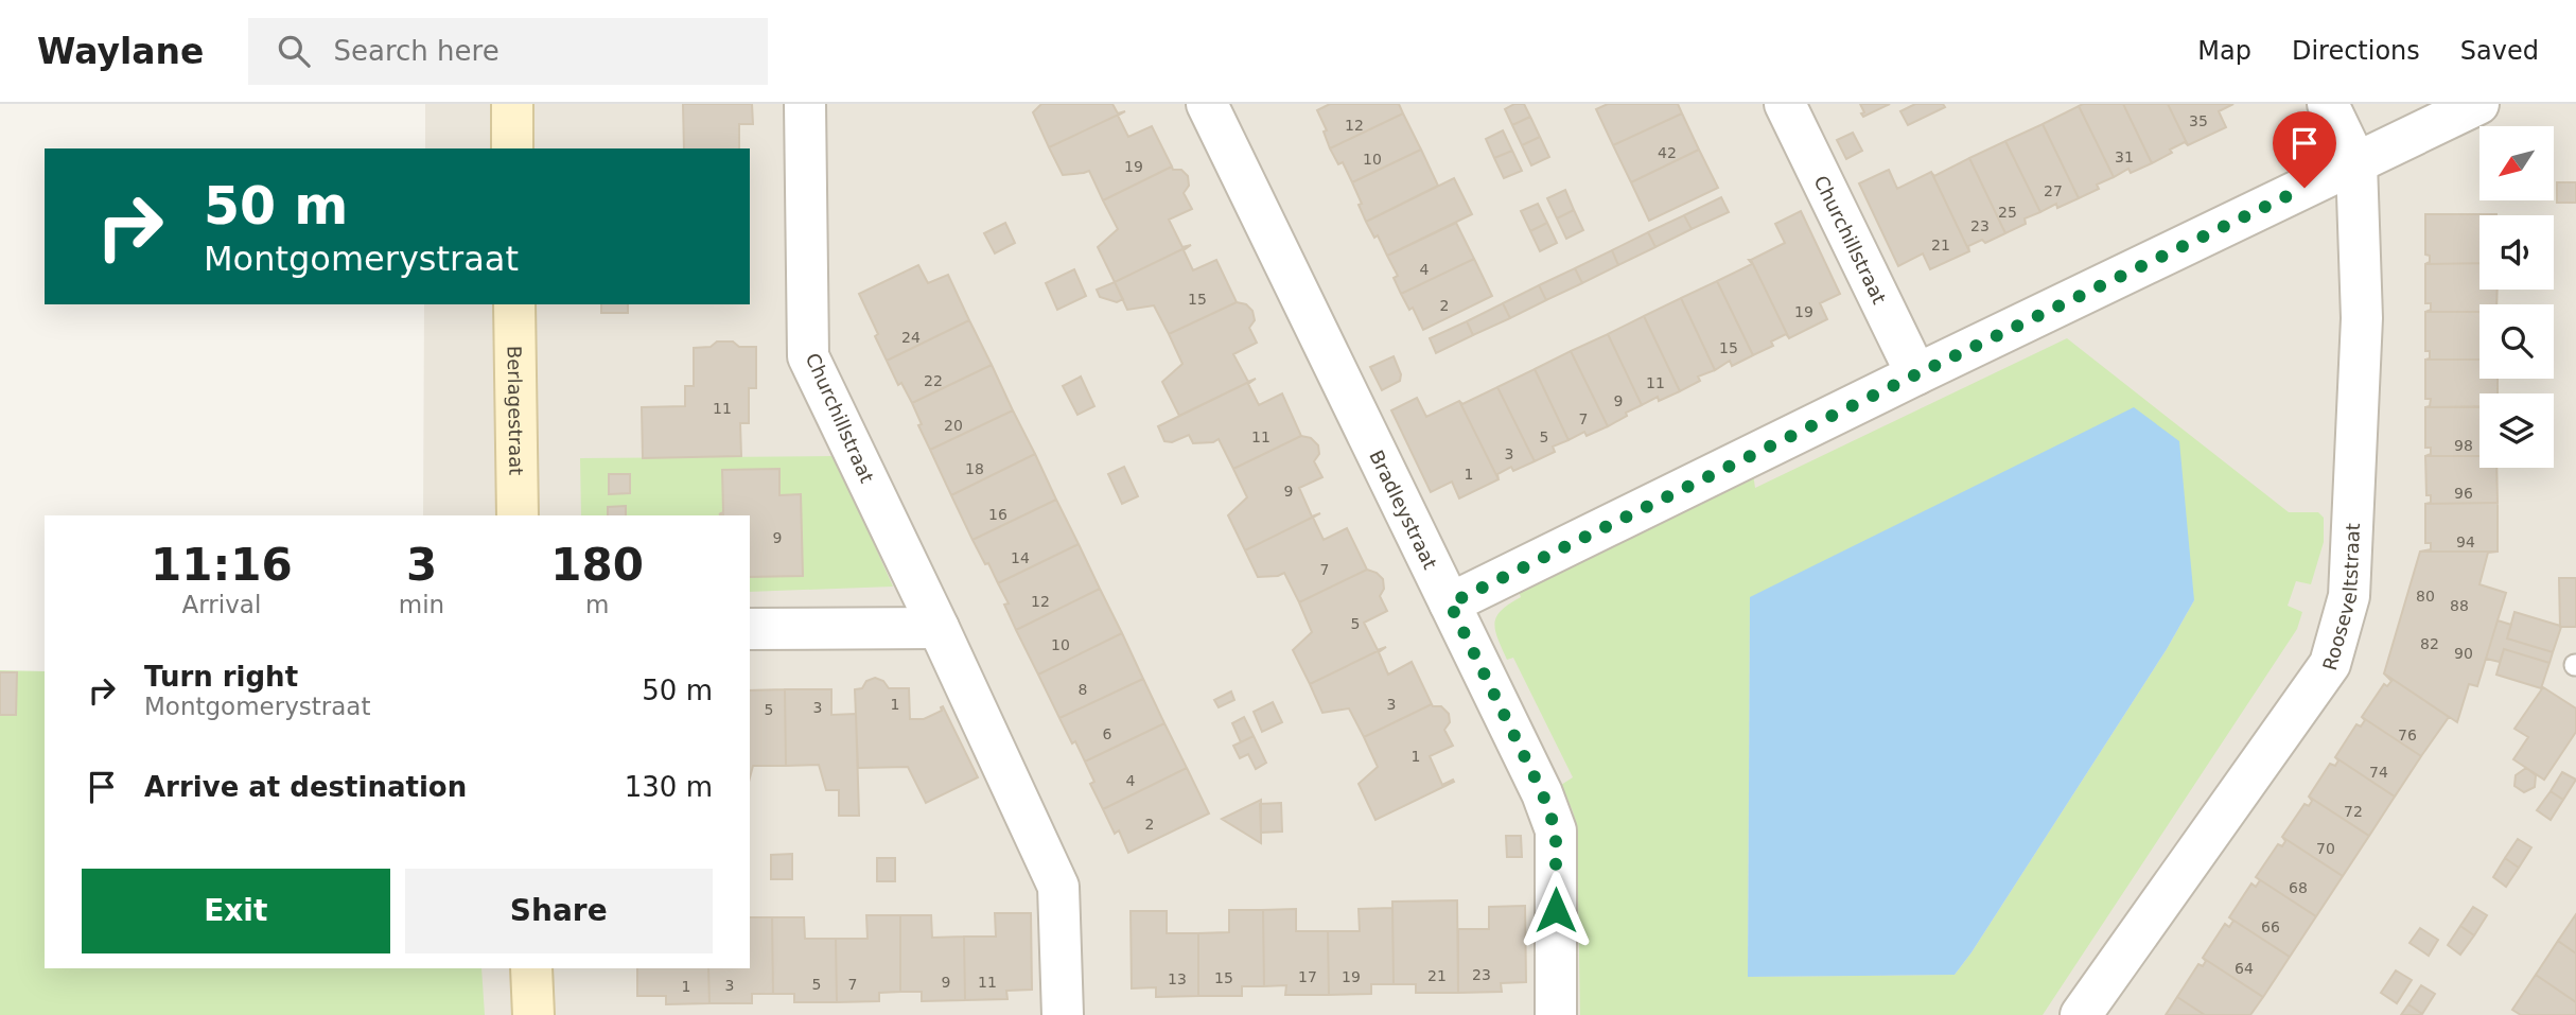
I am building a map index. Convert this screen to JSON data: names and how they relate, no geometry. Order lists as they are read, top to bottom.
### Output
{
  "streets": {
    "street": [
      "Churchillstraat",
      "Berlagestraat",
      "Bradleystraat",
      "Rooseveltstraat"
    ]
  },
  "house_numbers": [
    "35",
    "12",
    "42",
    "31",
    "10",
    "19",
    "27",
    "25",
    "23",
    "21",
    "4",
    "15",
    "2",
    "19",
    "24",
    "15",
    "22",
    "11",
    "9",
    "11",
    "7",
    "20",
    "11",
    "5",
    "98",
    "3",
    "18",
    "1",
    "9",
    "96",
    "16",
    "9",
    "94",
    "14",
    "7",
    "80",
    "12",
    "88",
    "5",
    "82",
    "10",
    "90",
    "8",
    "1",
    "3",
    "3",
    "5",
    "6",
    "76",
    "1",
    "74",
    "4",
    "72",
    "2",
    "70",
    "68",
    "66",
    "64",
    "23",
    "21",
    "17",
    "19",
    "15",
    "13",
    "9",
    "11",
    "5",
    "7",
    "3",
    "1"
  ],
  "north": "bottom left",
  "page": {
    "header": "Waylane",
    "search": "Search here",
    "nav": ["Map", "Directions", "Saved"],
    "turn": ["50 m", "Montgomerystraat"],
    "eta": [
      "11:16",
      "Arrival",
      "3",
      "min",
      "180",
      "m"
    ],
    "list": [
      {
        "name": "Turn right",
        "note": "Montgomerystraat",
        "value": "50 m"
      },
      {
        "name": "Arrive at destination",
        "value": "130 m"
      }
    ],
    "buttons": ["Exit", "Share"]
  }
}
